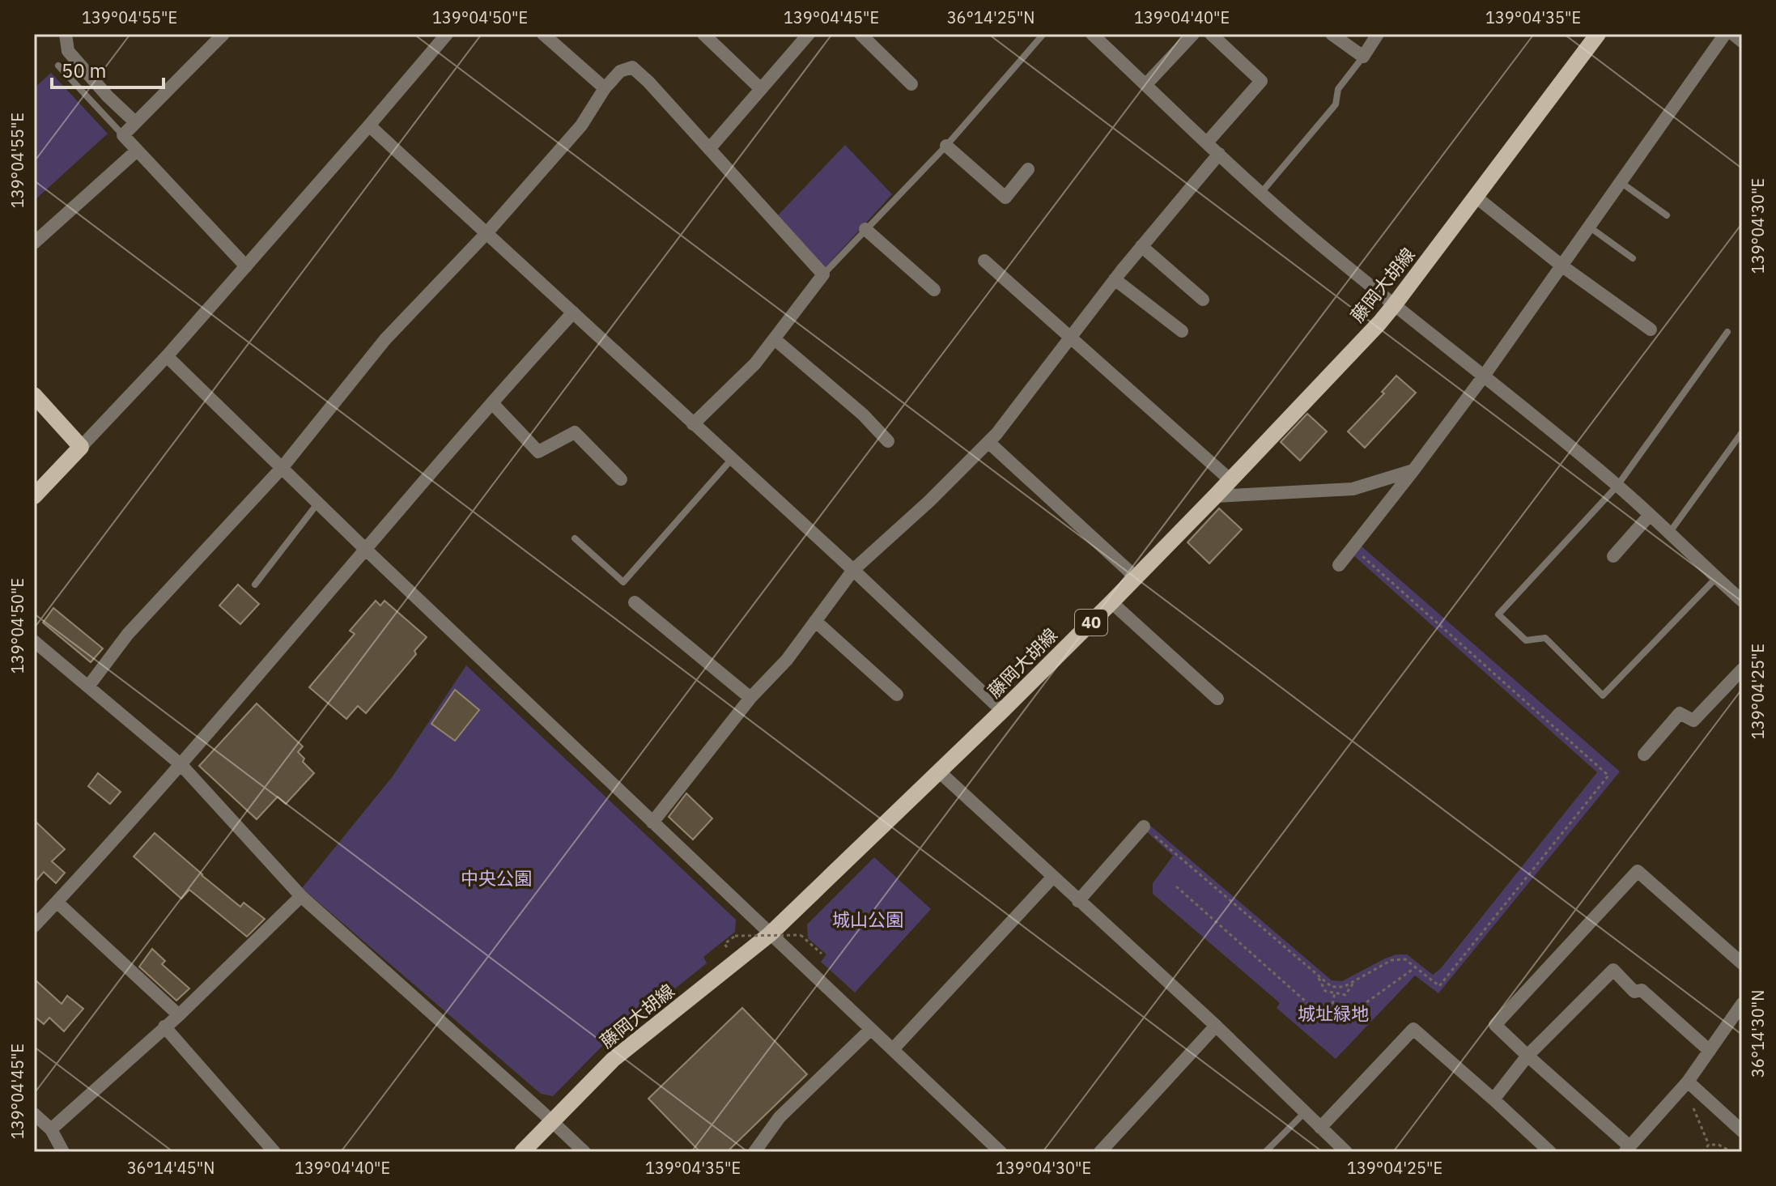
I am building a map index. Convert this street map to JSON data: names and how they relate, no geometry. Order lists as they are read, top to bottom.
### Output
{
  "streets": {
    "main road": ["藤岡大胡線", "40"]
  },
  "parks": ["中央公園", "城山公園", "城址緑地"],
  "scale_bar": "50 m",
  "coordinates": [
    "139°04'55\"E",
    "139°04'50\"E",
    "139°04'45\"E",
    "36°14'25\"N",
    "139°04'40\"E",
    "139°04'35\"E",
    "139°04'30\"E",
    "139°04'25\"E",
    "36°14'30\"N",
    "36°14'45\"N"
  ]
}
